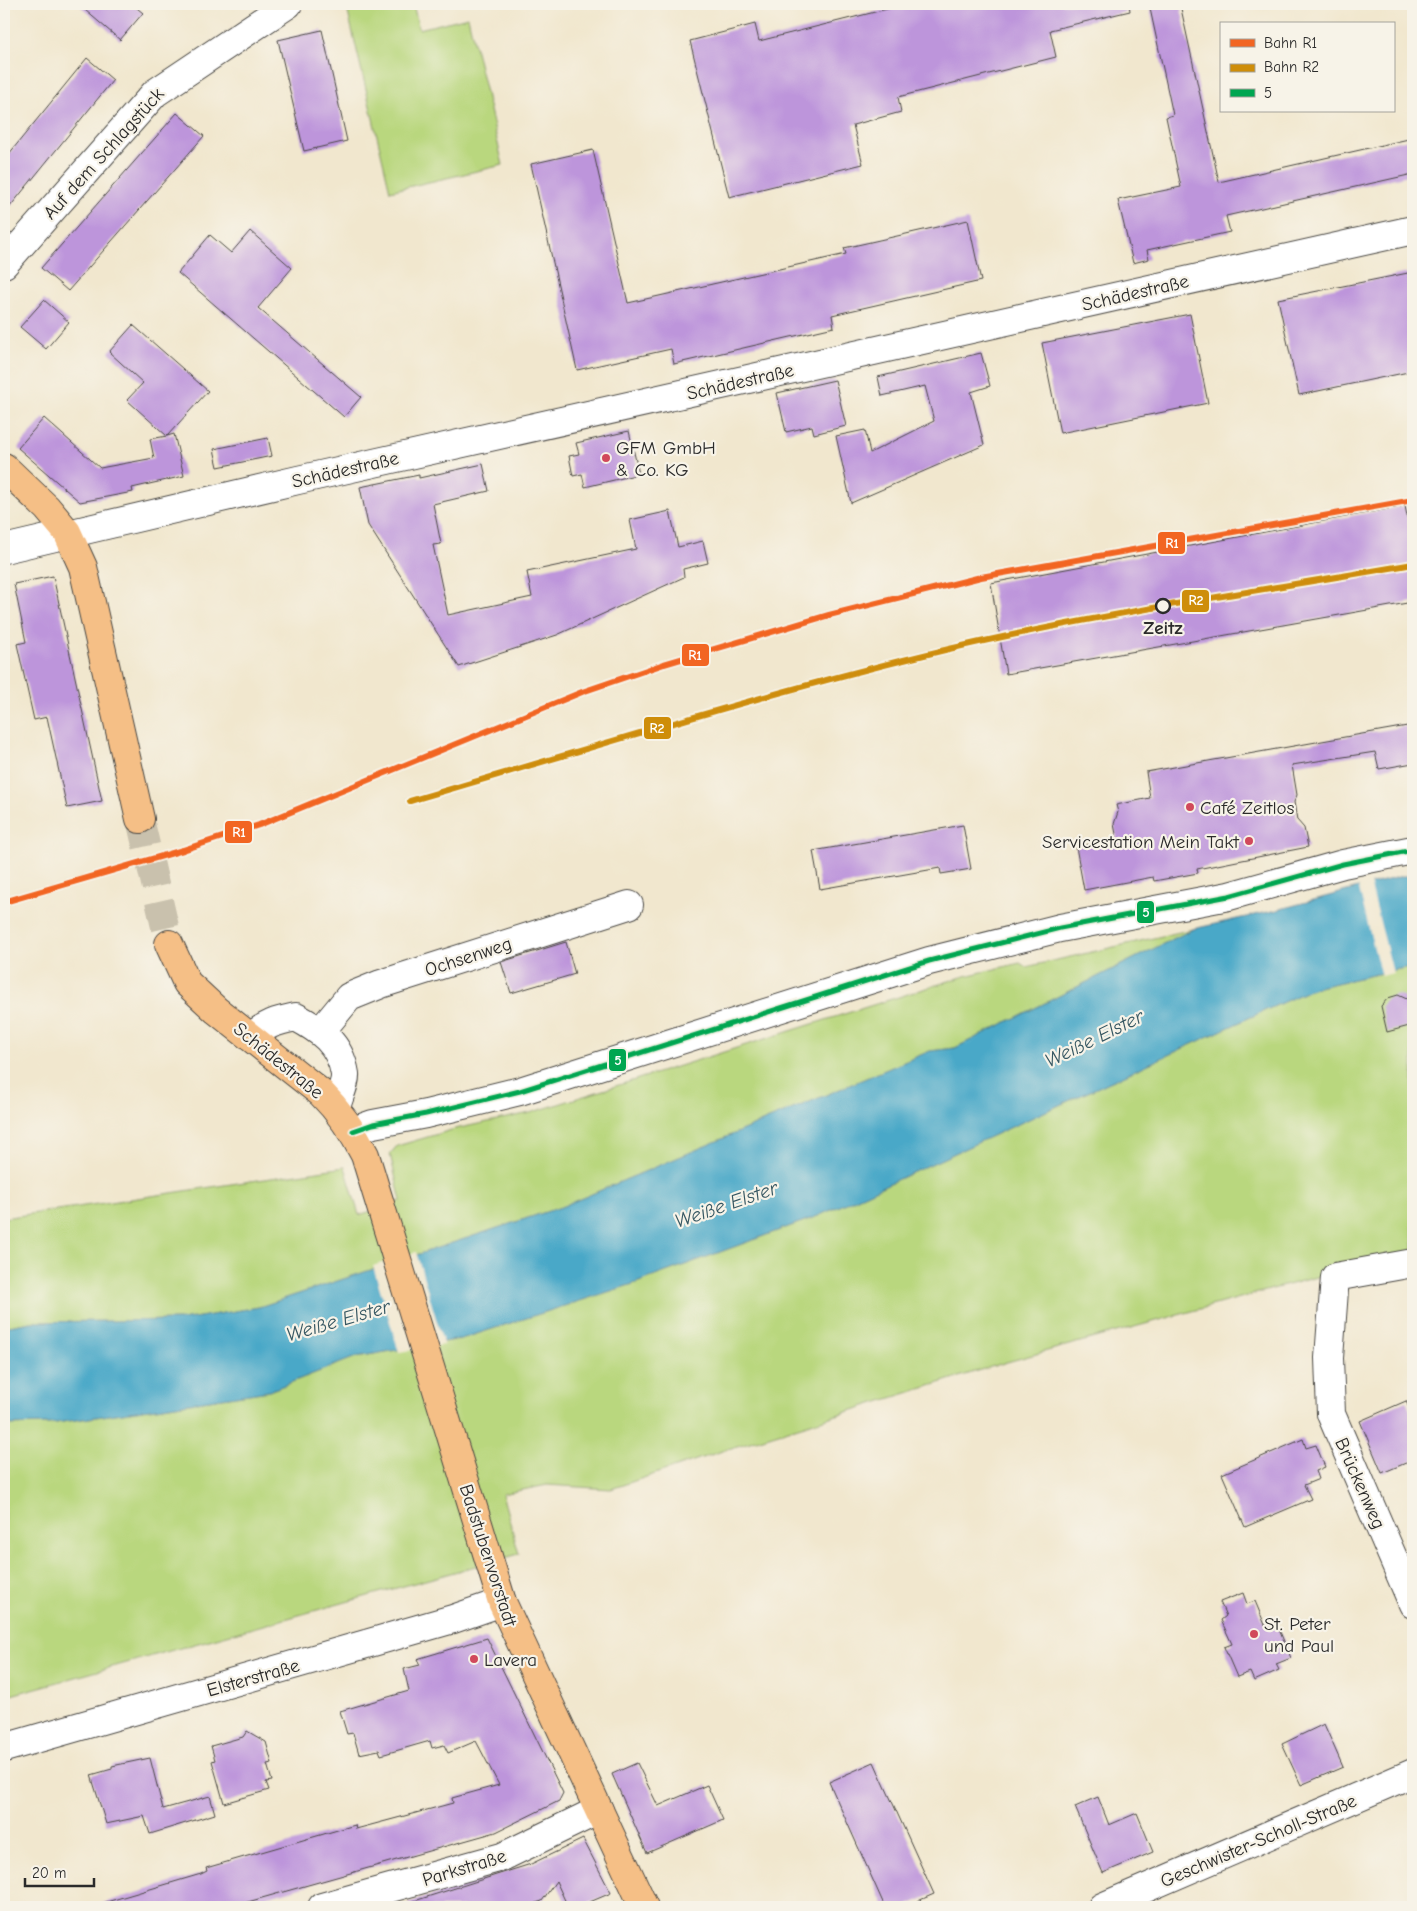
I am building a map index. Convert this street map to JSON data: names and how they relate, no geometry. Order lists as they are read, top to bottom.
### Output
{
  "streets": {
    "main road": ["Schädestraße", "Badstubenvorstadt"],
    "street": [
      "Auf dem Schlagstück",
      "Ochsenweg",
      "Brückenweg",
      "Elsterstraße",
      "Geschwister-Scholl-Straße",
      "Parkstraße"
    ]
  },
  "crossings": [
    ["Schädestraße", "Badstubenvorstadt"],
    ["Badstubenvorstadt", "Elsterstraße"],
    ["Badstubenvorstadt", "Parkstraße"]
  ],
  "water": ["Weiße Elster"],
  "places": [
    "GFM GmbH & Co. KG",
    "Zeitz",
    "Café Zeitlos",
    "Servicestation Mein Takt",
    "St. Peter und Paul",
    "Lavera"
  ],
  "lines": ["rail line R1", "rail line R2", "transit line 5"],
  "legend": ["Bahn R1", "Bahn R2", "5"],
  "scale_bar": "20 m"
}
